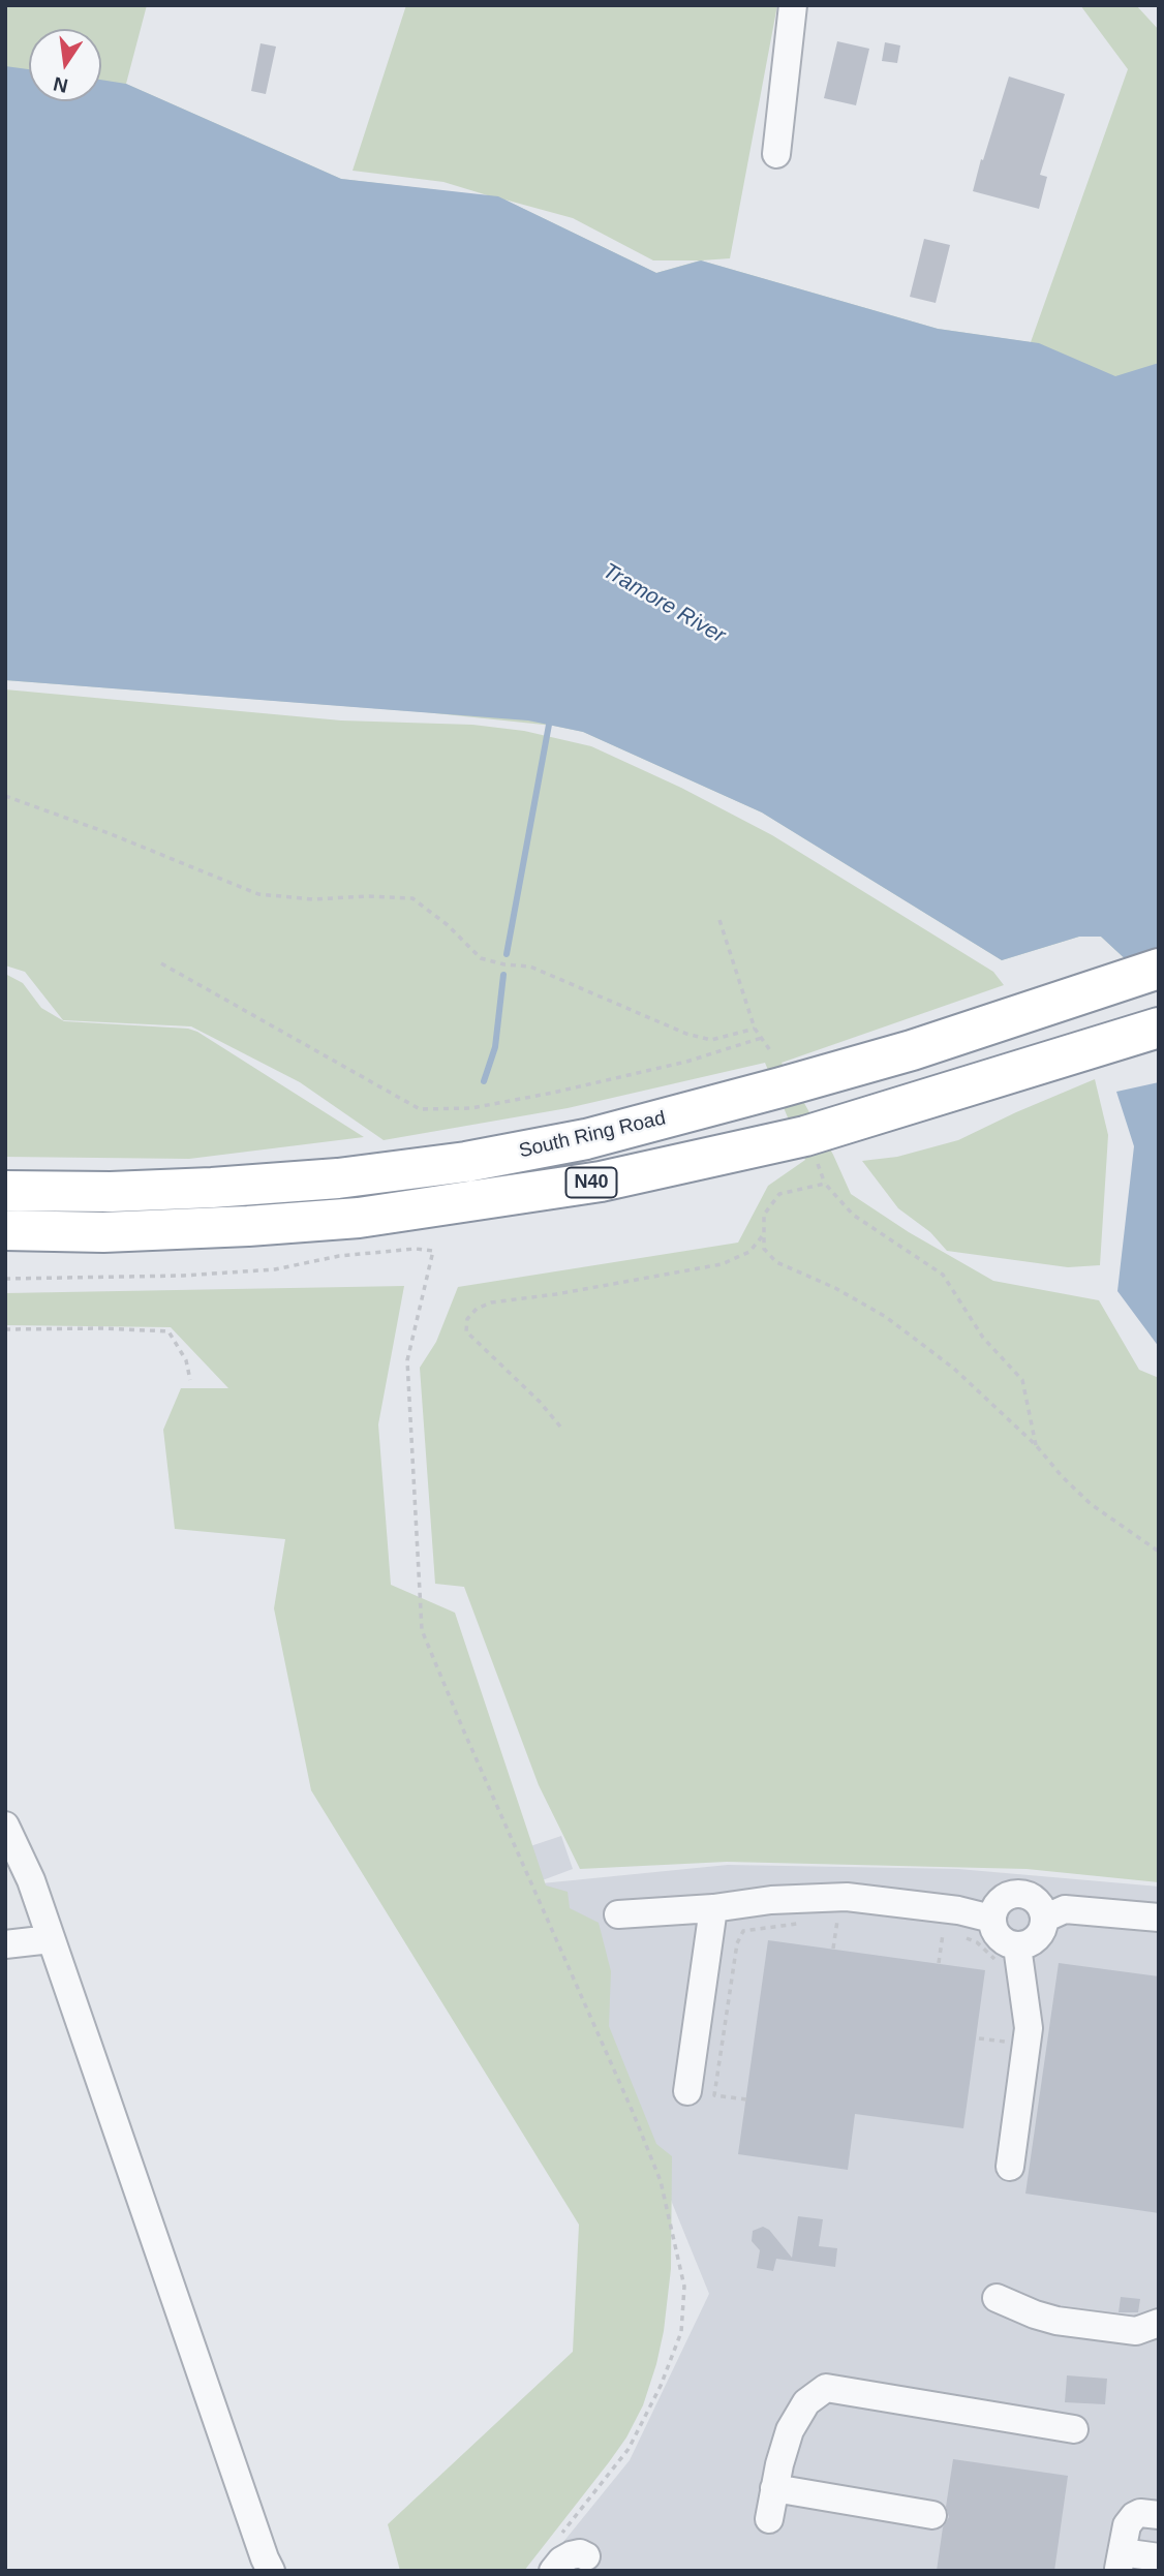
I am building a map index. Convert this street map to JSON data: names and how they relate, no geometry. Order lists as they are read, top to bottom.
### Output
{
  "streets": {
    "highway": ["South Ring Road", "N40"]
  },
  "water": ["Tramore River"],
  "north": "bottom"
}
